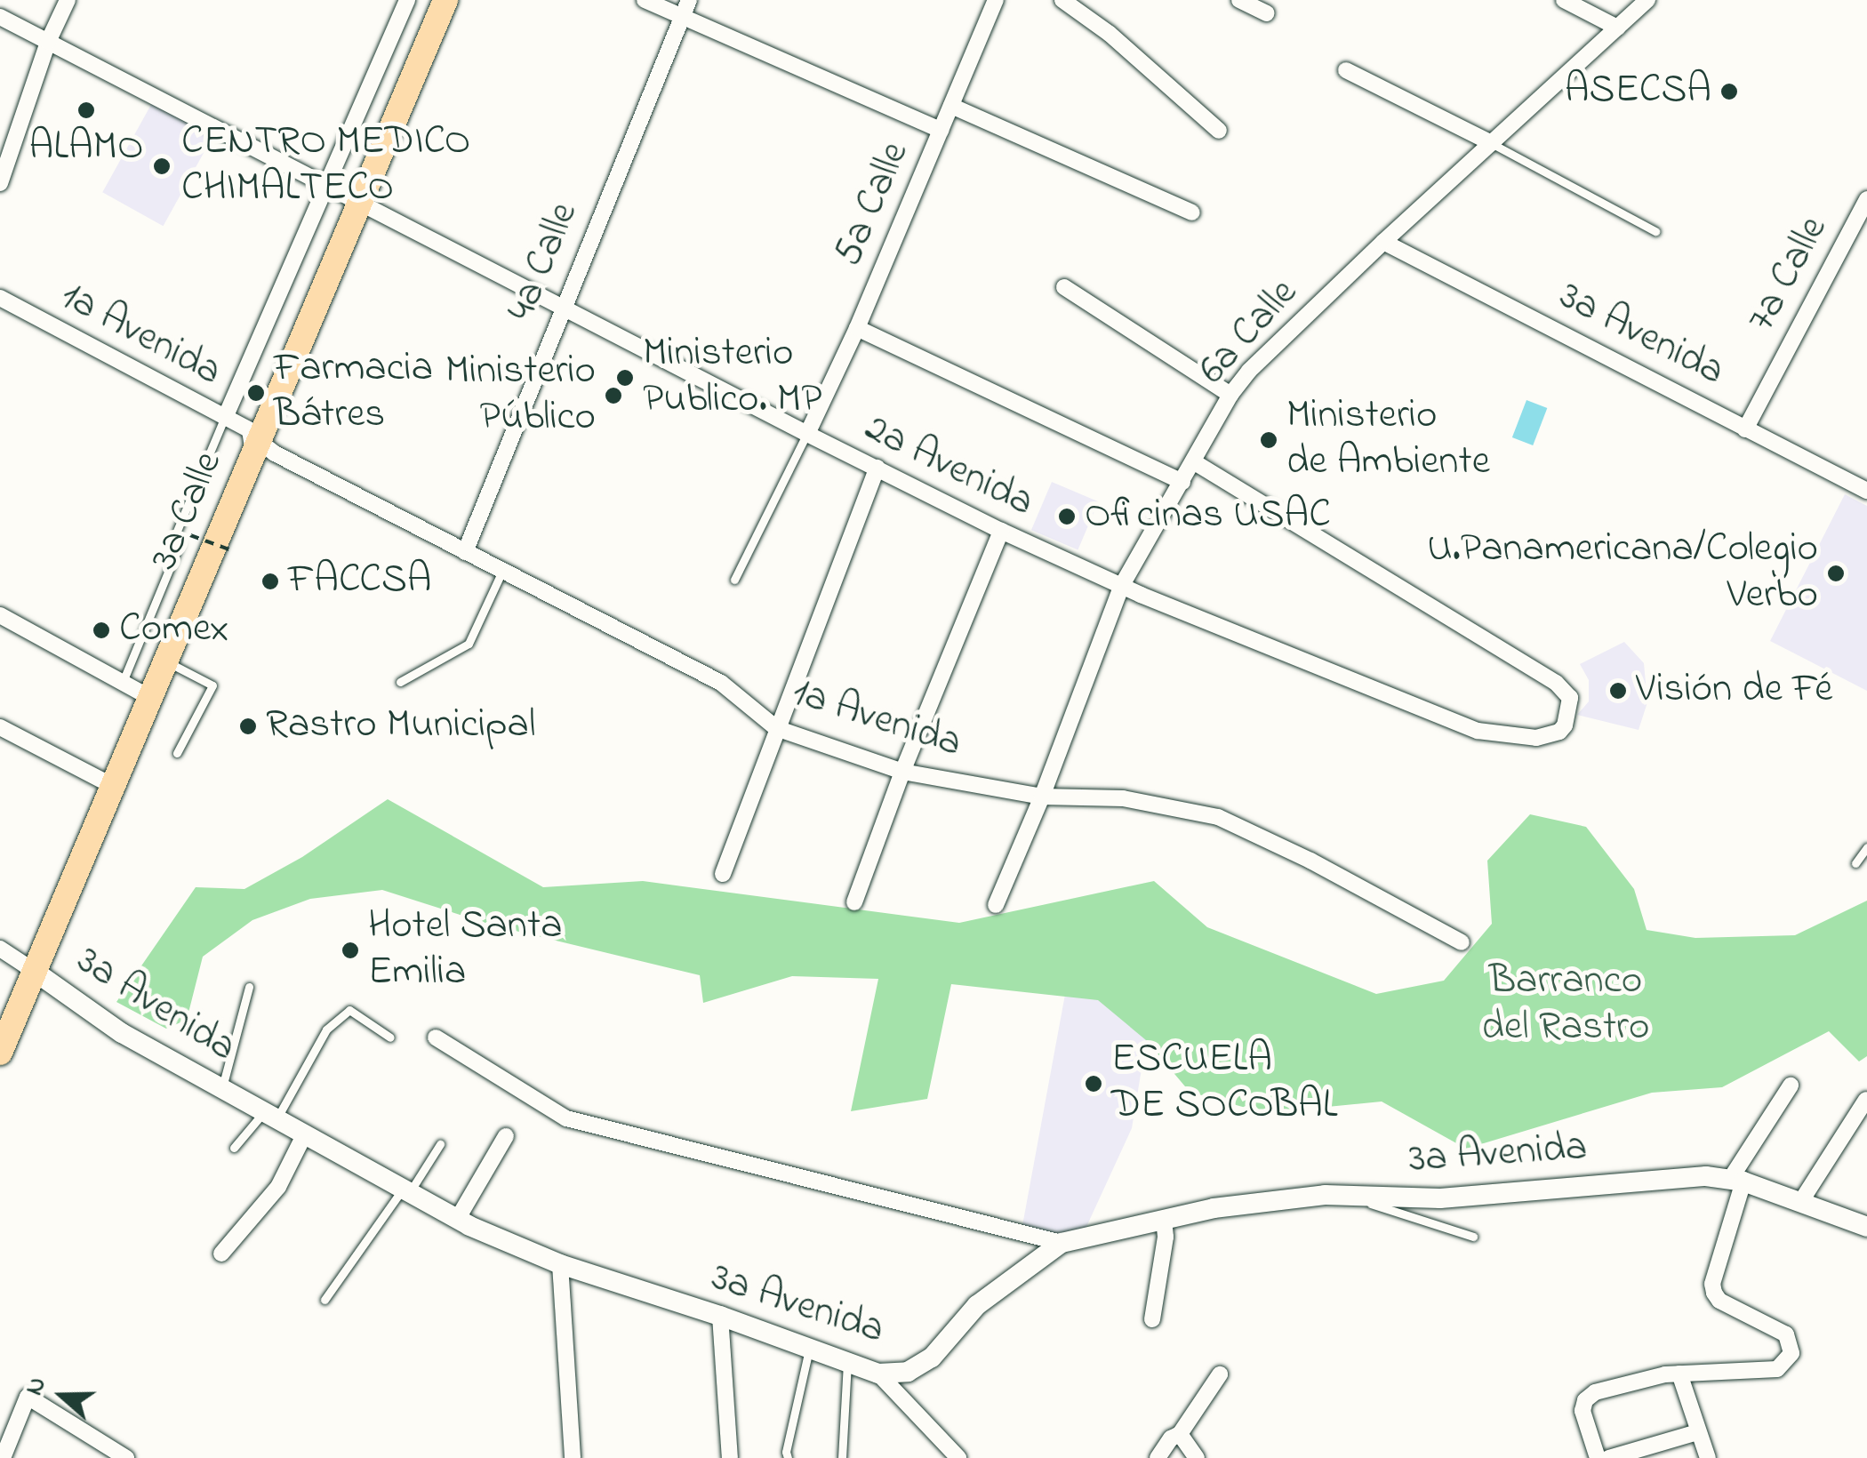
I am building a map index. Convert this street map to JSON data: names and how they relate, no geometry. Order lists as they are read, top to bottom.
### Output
{
  "streets": {
    "main road": ["3a Avenida", "3a Calle"],
    "street": [
      "5a Calle",
      "4a Calle",
      "7a Calle",
      "6a Calle",
      "1a Avenida",
      "2a Avenida"
    ]
  },
  "crossings": [
    ["5a Calle", "2a Avenida"],
    ["4a Calle", "1a Avenida"],
    ["4a Calle", "2a Avenida"],
    ["7a Calle", "3a Avenida"],
    ["6a Calle", "1a Avenida"],
    ["6a Calle", "3a Avenida"],
    ["6a Calle", "2a Avenida"],
    ["1a Avenida", "3a Calle"],
    ["3a Avenida", "3a Calle"],
    ["2a Avenida", "3a Calle"]
  ],
  "parks": ["Barranco del Rastro"],
  "places": [
    "ASECSA",
    "ALAMO",
    "CENTRO MEDICO CHIMALTECO",
    "Ministerio Publico. MP",
    "Farmacia Bátres",
    "Ministerio Público",
    "Ministerio de Ambiente",
    "Oficinas USAC",
    "U.Panamericana/Colegio Verbo",
    "FACCSA",
    "Comex",
    "Visión de Fé",
    "Rastro Municipal",
    "Hotel Santa Emilia",
    "ESCUELA DE SOCOBAL"
  ],
  "north": "left"
}
